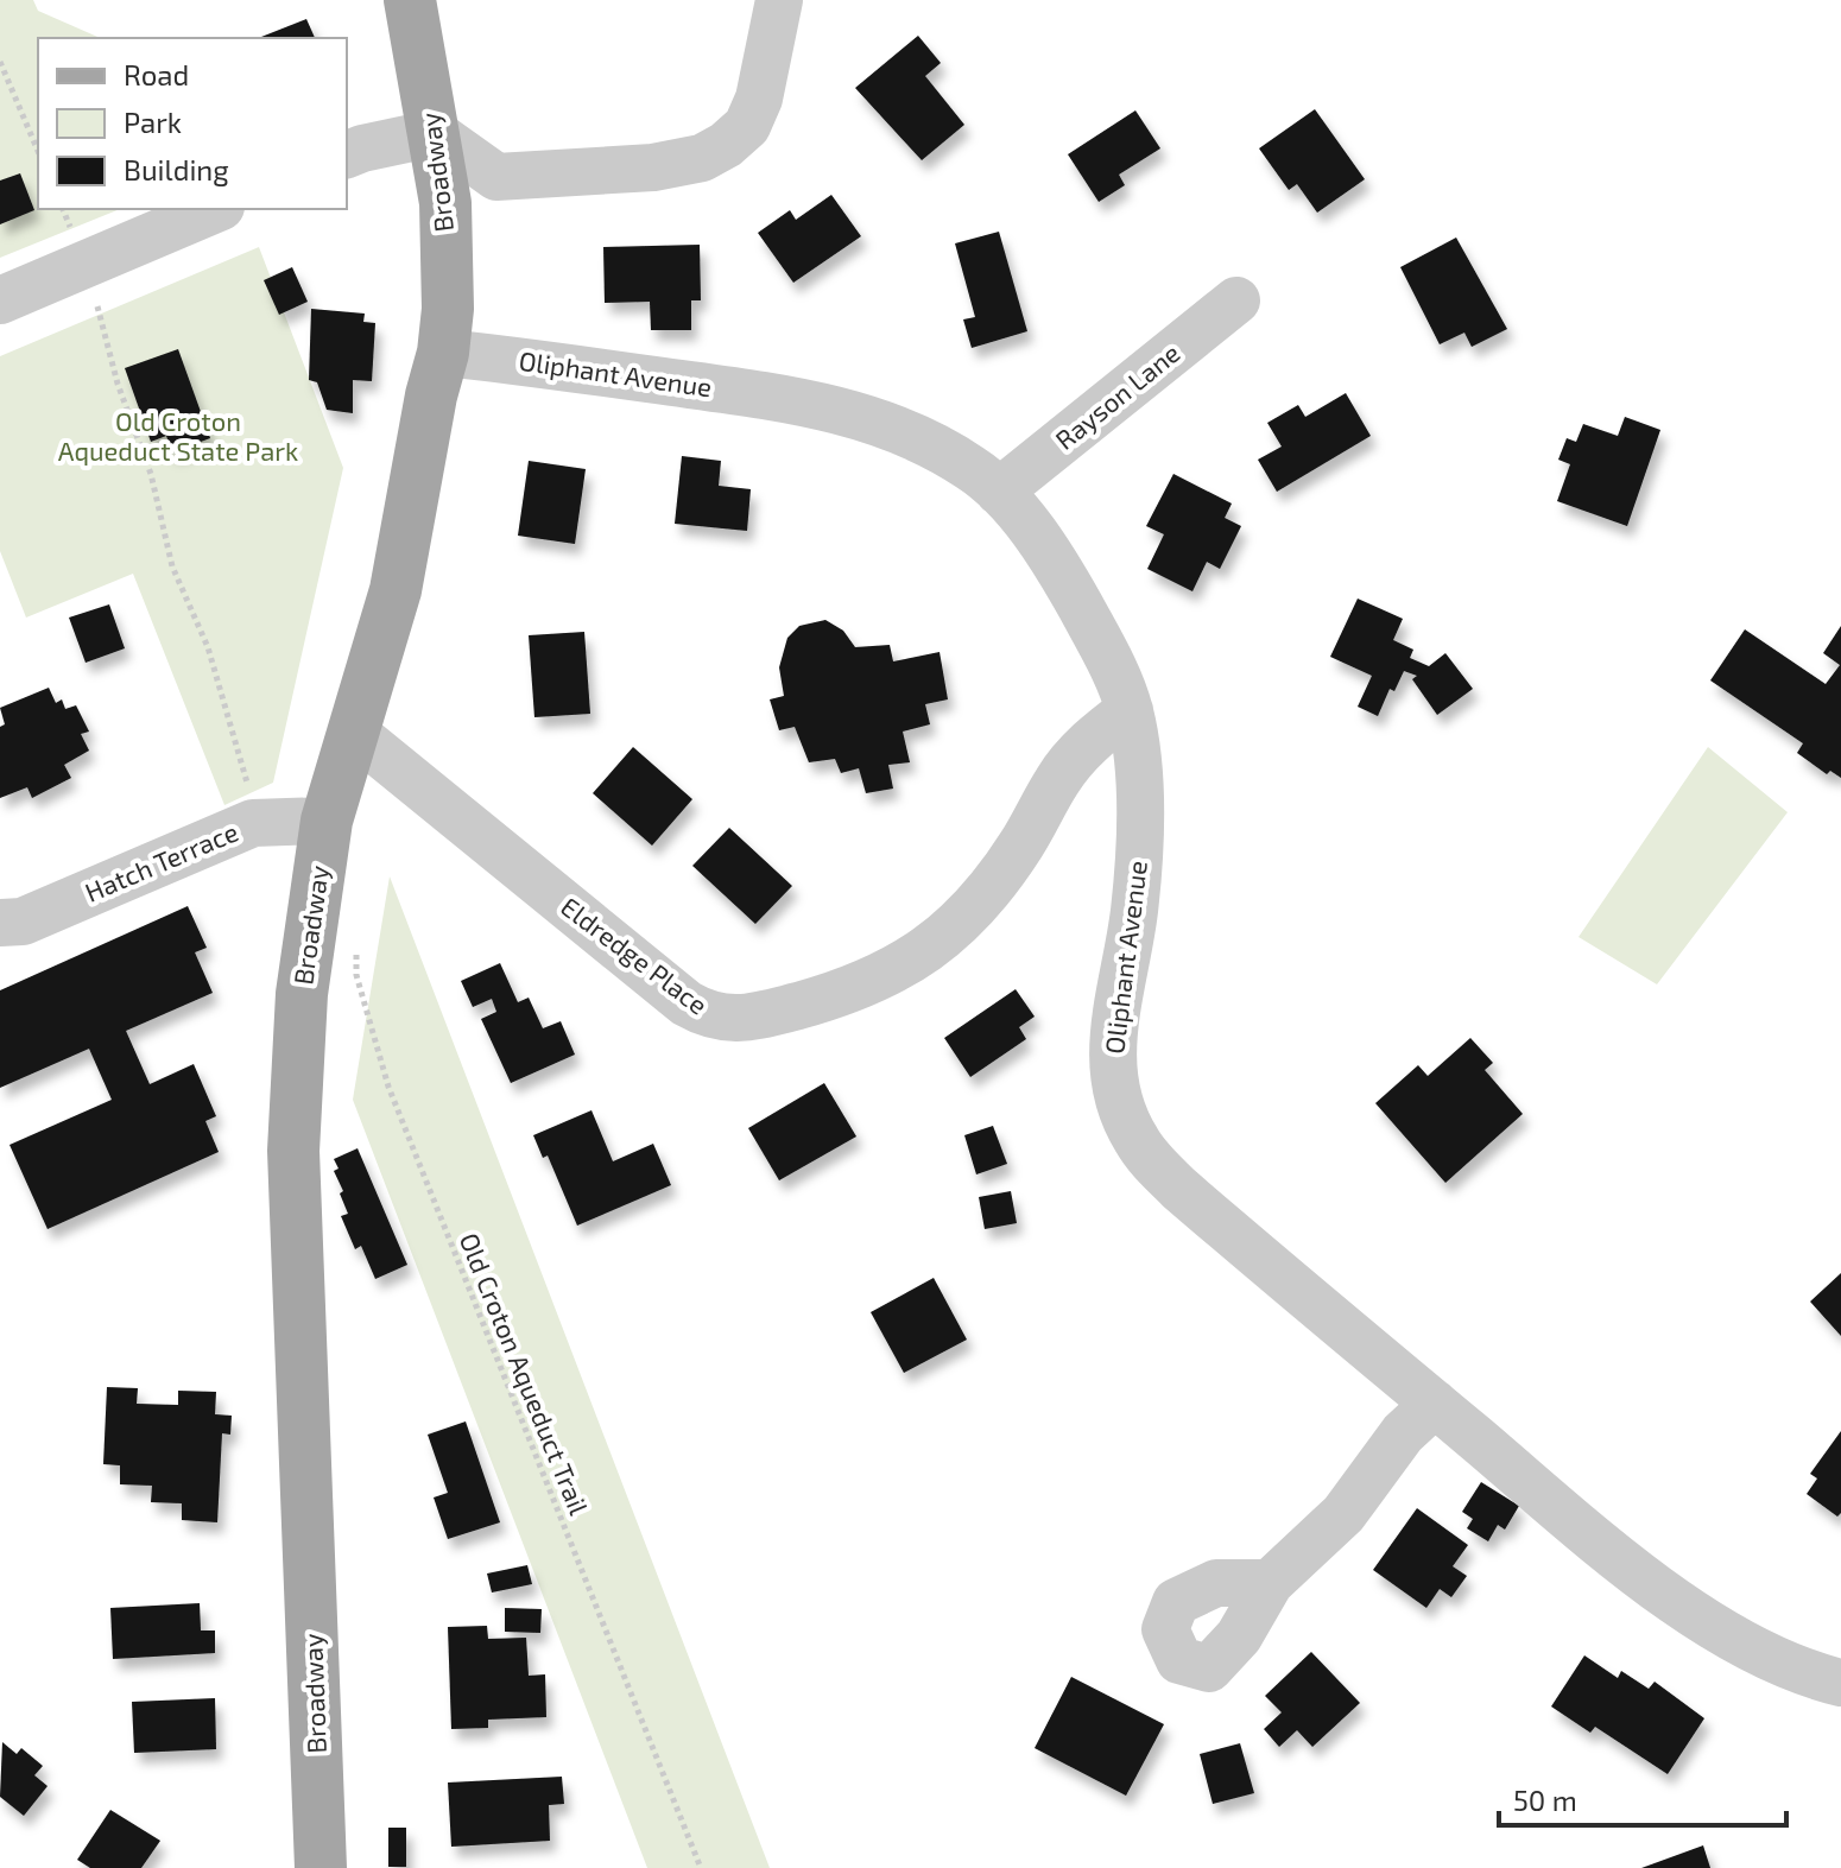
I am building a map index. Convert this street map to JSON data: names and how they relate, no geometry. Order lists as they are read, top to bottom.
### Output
{
  "streets": {
    "main road": ["Broadway"],
    "street": [
      "Oliphant Avenue",
      "Rayson Lane",
      "Hatch Terrace",
      "Eldredge Place"
    ],
    "path": ["Old Croton Aqueduct Trail"]
  },
  "crossings": [
    ["Broadway", "Oliphant Avenue"],
    ["Broadway", "Hatch Terrace"],
    ["Broadway", "Eldredge Place"],
    ["Oliphant Avenue", "Rayson Lane"],
    ["Oliphant Avenue", "Eldredge Place"]
  ],
  "parks": ["Old Croton Aqueduct State Park"],
  "legend": ["Road", "Park", "Building"],
  "scale_bar": "50 m"
}
